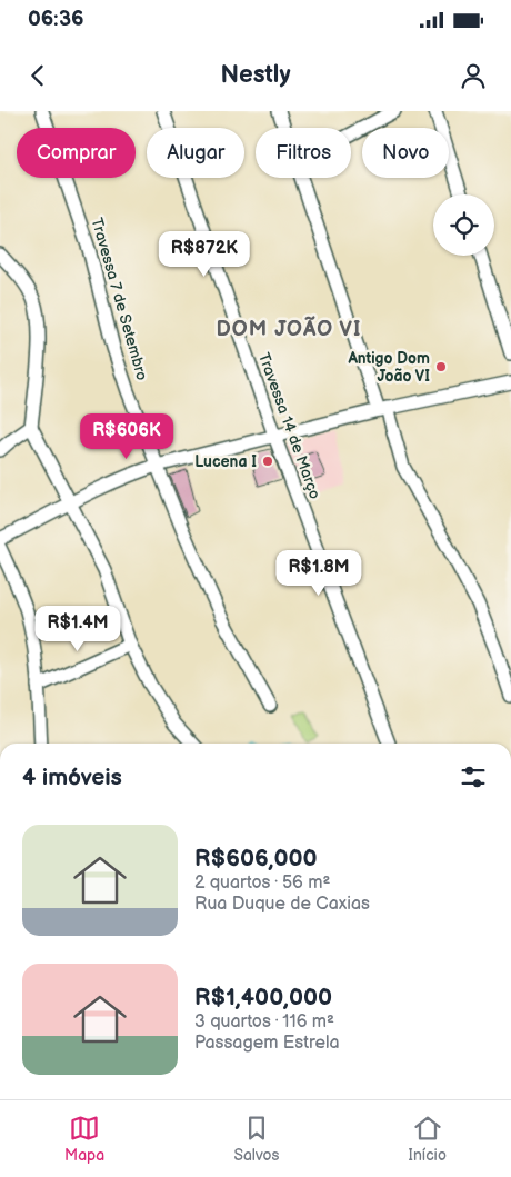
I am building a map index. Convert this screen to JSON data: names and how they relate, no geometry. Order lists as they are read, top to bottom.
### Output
{
  "streets": {
    "street": ["Travessa 7 de Setembro", "Travessa 14 de Março"]
  },
  "districts": ["DOM JOÃO VI"],
  "places": ["Antigo Dom João VI", "Lucena I"],
  "page": {
    "status": "06:36",
    "header": "Nestly",
    "chip": [
      "Comprar",
      "Alugar",
      "Filtros",
      "Novo"
    ],
    "price": [
      "R$872K",
      "R$606K",
      "R$1.8M",
      "R$1.4M"
    ],
    "heading": "4 imóveis",
    "list": [
      {
        "name": "R$606,000",
        "note": "2 quartos · 56 m² · Rua Duque de Caxias"
      },
      {
        "name": "R$1,400,000",
        "note": "3 quartos · 116 m² · Passagem Estrela"
      }
    ],
    "tabs": ["Mapa", "Salvos", "Início"]
  }
}
